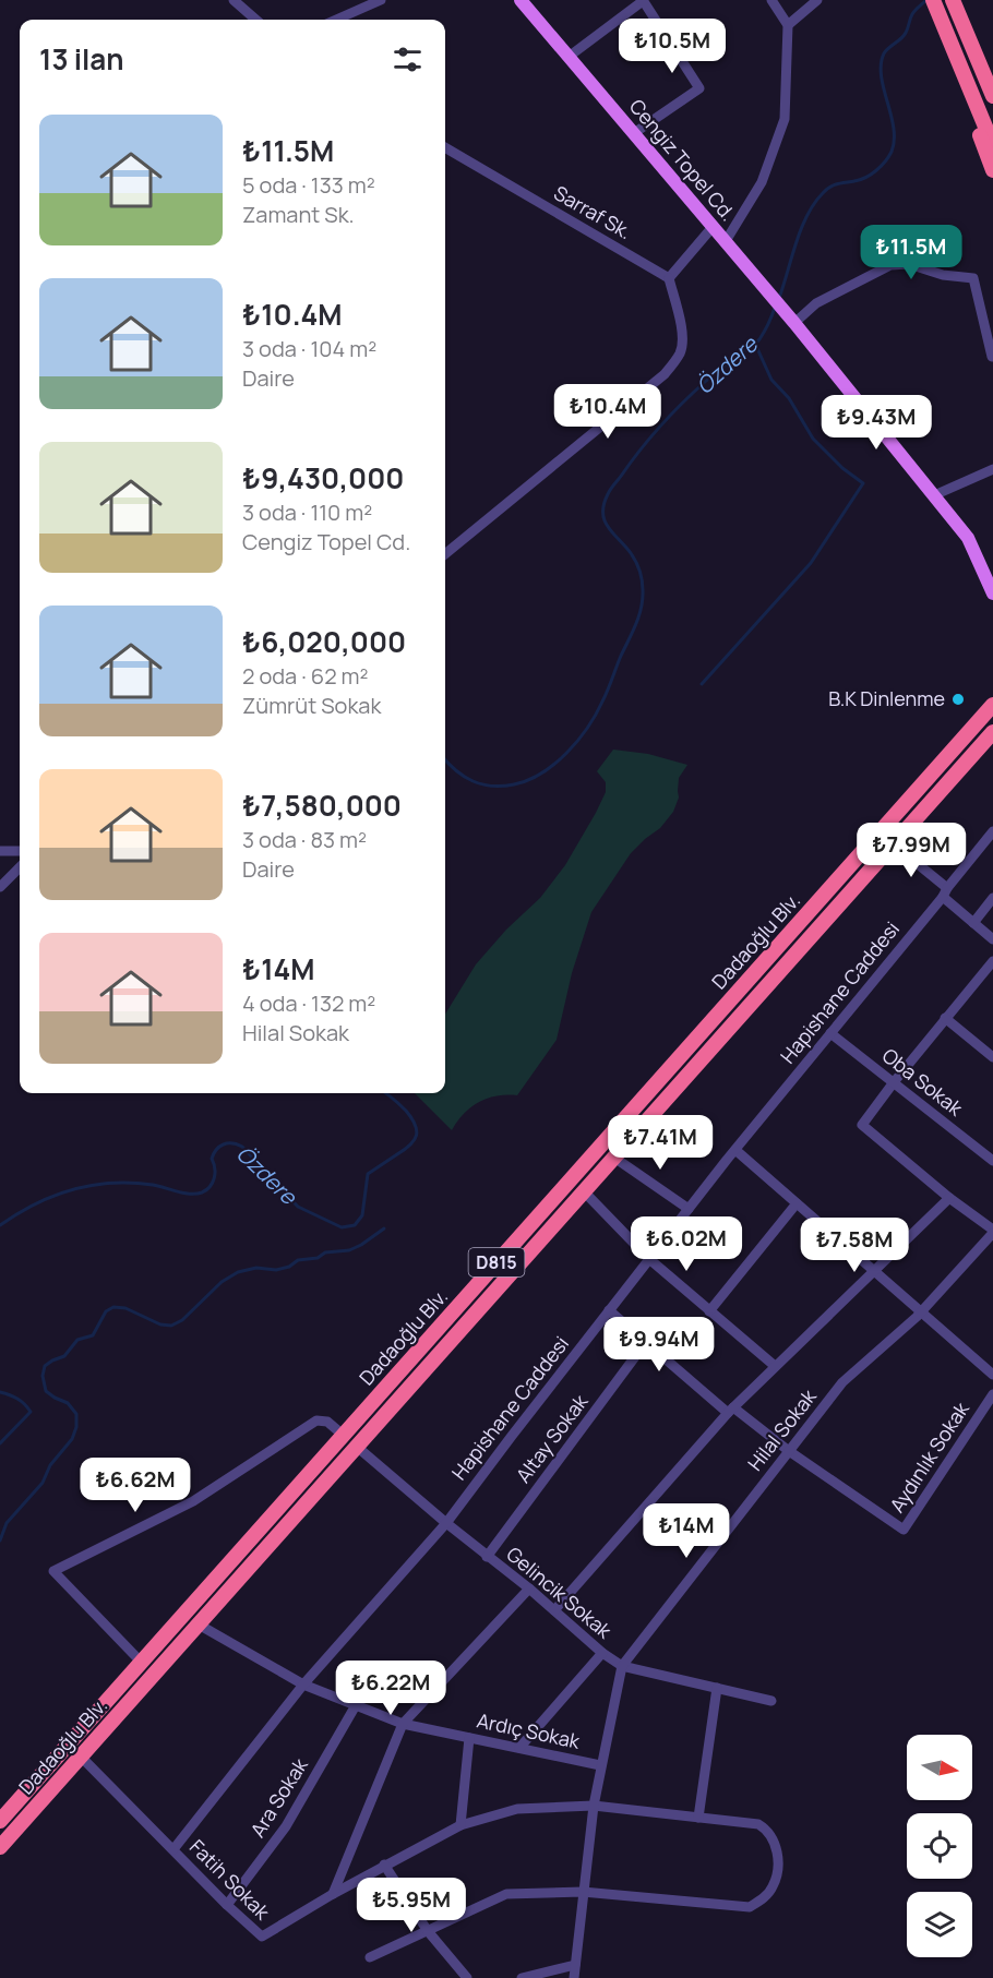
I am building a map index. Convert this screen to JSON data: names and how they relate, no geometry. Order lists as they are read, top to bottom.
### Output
{
  "streets": {
    "highway": ["Dadaoğlu Blv.", "D815"],
    "main road": ["Cengiz Topel Cd."],
    "street": [
      "Sarraf Sk.",
      "Hapishane Caddesi",
      "Oba Sokak",
      "Hilal Sokak",
      "Altay Sokak",
      "Aydınlık Sokak",
      "Gelincik Sokak",
      "Ardıç Sokak",
      "Ara Sokak",
      "Fatih Sokak"
    ]
  },
  "crossings": [
    ["Dadaoğlu Blv.", "Gelincik Sokak"],
    ["Dadaoğlu Blv.", "Ardıç Sokak"],
    ["Dadaoğlu Blv.", "Fatih Sokak"],
    ["Hapishane Caddesi", "Oba Sokak"],
    ["Hapishane Caddesi", "Aydınlık Sokak"],
    ["Hapishane Caddesi", "Gelincik Sokak"],
    ["Hapishane Caddesi", "Ardıç Sokak"],
    ["Hapishane Caddesi", "Fatih Sokak"],
    ["Hilal Sokak", "Aydınlık Sokak"],
    ["Hilal Sokak", "Gelincik Sokak"],
    ["Hilal Sokak", "Ardıç Sokak"],
    ["Hilal Sokak", "Fatih Sokak"],
    ["Altay Sokak", "Aydınlık Sokak"],
    ["Altay Sokak", "Gelincik Sokak"],
    ["Ardıç Sokak", "Ara Sokak"],
    ["Ara Sokak", "Fatih Sokak"]
  ],
  "water": ["Özdere"],
  "places": ["B.K Dinlenme"],
  "north": "right",
  "page": {
    "price": [
      "₺10.5M",
      "₺11.5M",
      "₺10.4M",
      "₺9.43M",
      "₺7.99M",
      "₺7.41M",
      "₺6.02M",
      "₺7.58M",
      "₺9.94M",
      "₺6.62M",
      "₺14M",
      "₺6.22M",
      "₺5.95M"
    ],
    "heading": "13 ilan",
    "list": [
      {
        "name": "₺11.5M",
        "note": "5 oda · 133 m² · Zamant Sk."
      },
      {
        "name": "₺10.4M",
        "note": "3 oda · 104 m² · Daire"
      },
      {
        "name": "₺9,430,000",
        "note": "3 oda · 110 m² · Cengiz Topel Cd."
      },
      {
        "name": "₺6,020,000",
        "note": "2 oda · 62 m² · Zümrüt Sokak"
      },
      {
        "name": "₺7,580,000",
        "note": "3 oda · 83 m² · Daire"
      },
      {
        "name": "₺14M",
        "note": "4 oda · 132 m² · Hilal Sokak"
      }
    ]
  }
}
